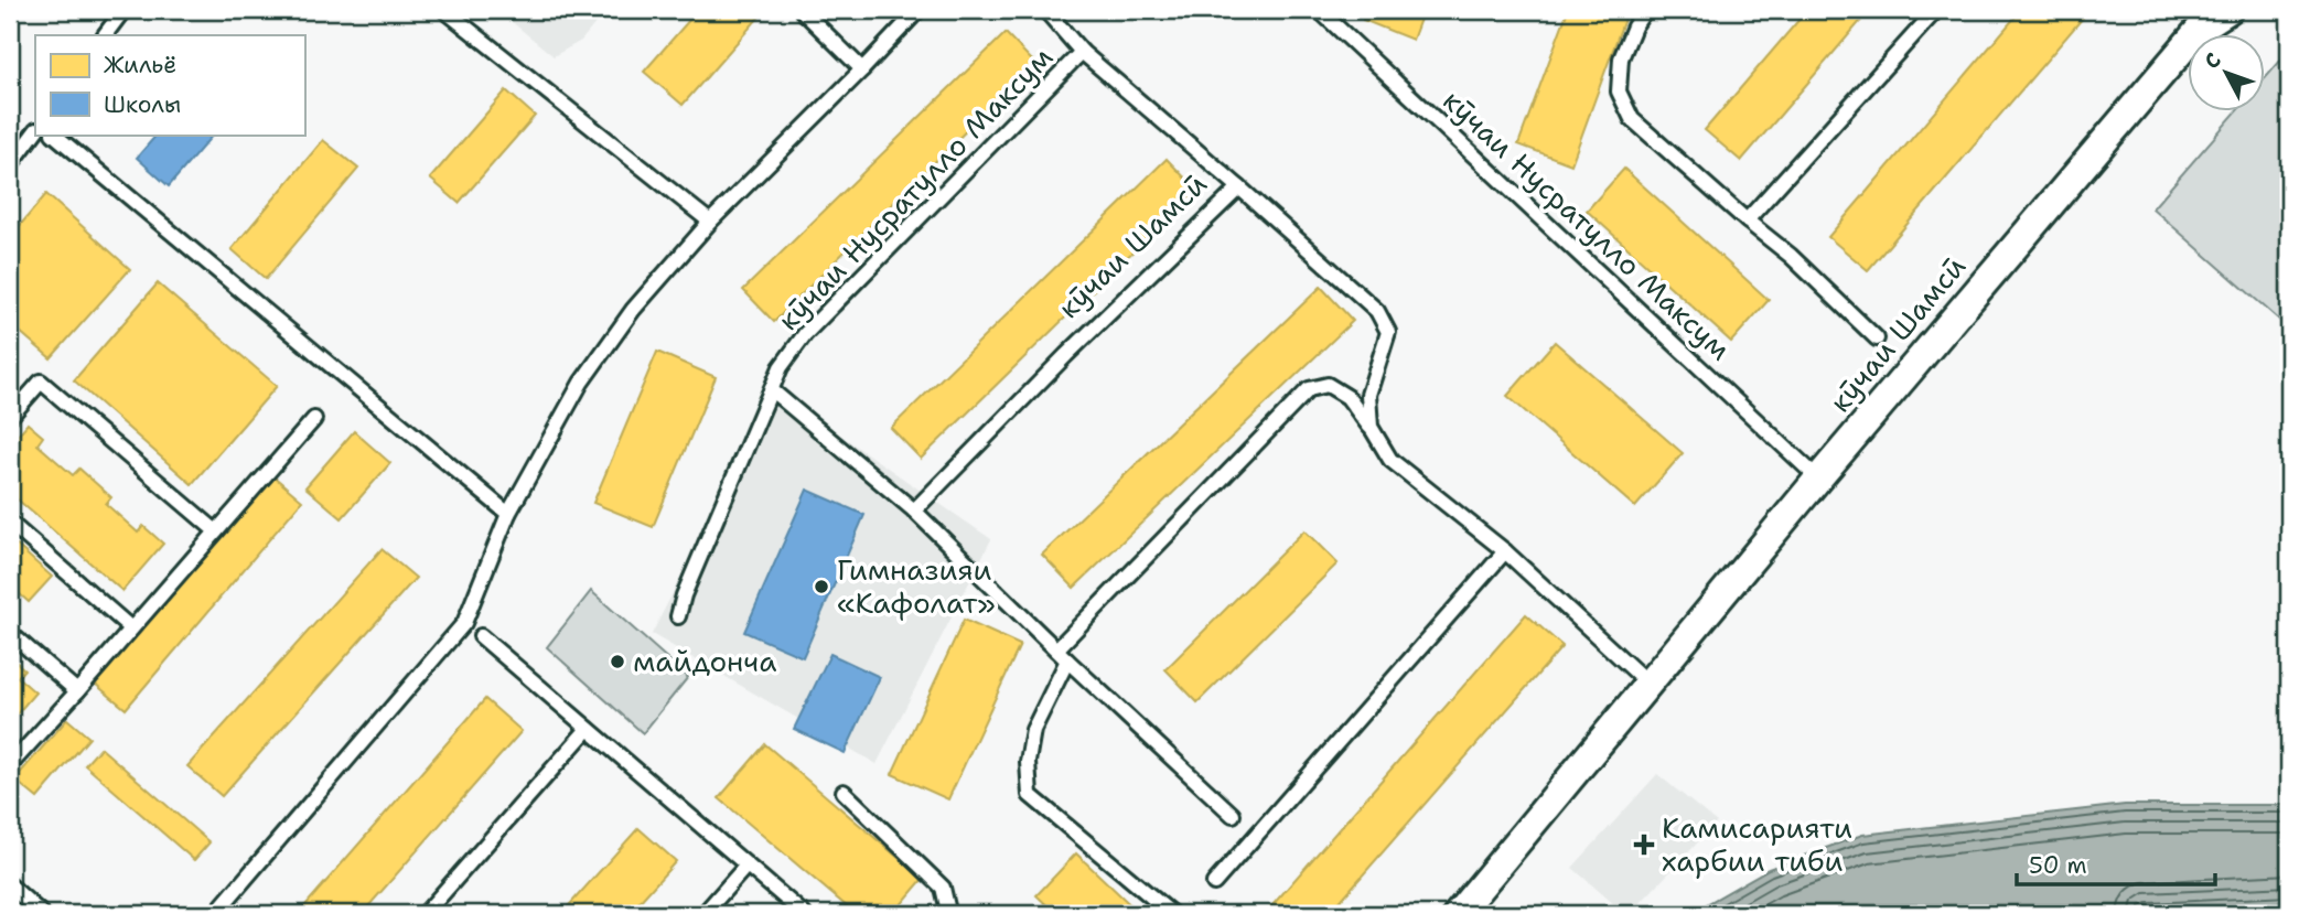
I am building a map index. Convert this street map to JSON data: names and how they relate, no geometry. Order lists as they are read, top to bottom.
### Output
{
  "streets": {
    "street": ["кӯчаи Шамсӣ"],
    "lane": ["кӯчаи Нусратулло Максум"]
  },
  "crossings": [
    ["кӯчаи Нусратулло Максум", "кӯчаи Шамсӣ"]
  ],
  "places": {
    "other": ["Гимназияи «Кафолат»", "майдонча"],
    "health": ["Камисарияти харбии тиби"]
  },
  "legend": ["Жильё", "Школы"],
  "scale_bar": "50 m",
  "north": "top left"
}
